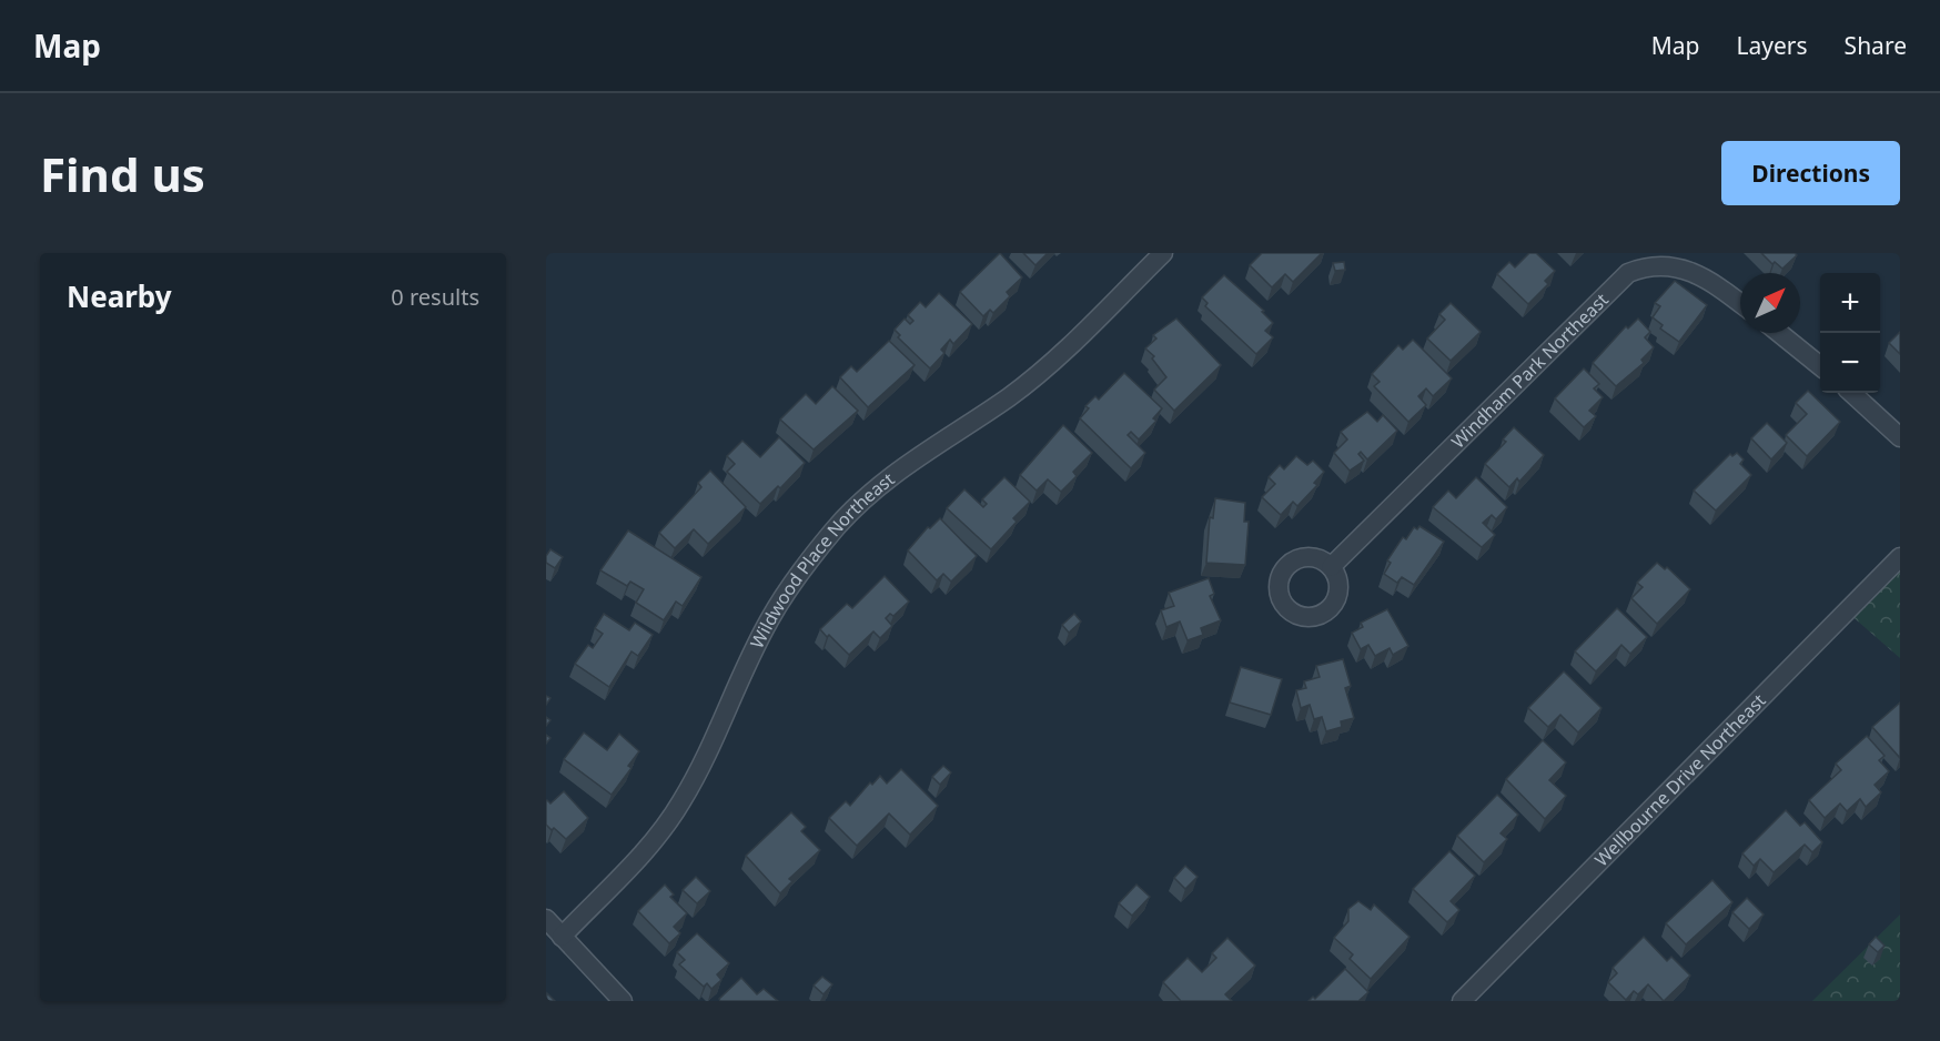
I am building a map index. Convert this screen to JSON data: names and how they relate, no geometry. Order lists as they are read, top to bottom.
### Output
{
  "streets": {
    "street": ["Windham Park Northeast", "Wildwood Place Northeast", "Wellbourne Drive Northeast"]
  },
  "north": "top right",
  "page": {
    "header": "Map",
    "nav": ["Map", "Layers", "Share"],
    "buttons": "Directions",
    "title": "Find us",
    "heading": ["Nearby", "0 results"],
    "map_buttons": ["+", "−"]
  }
}
